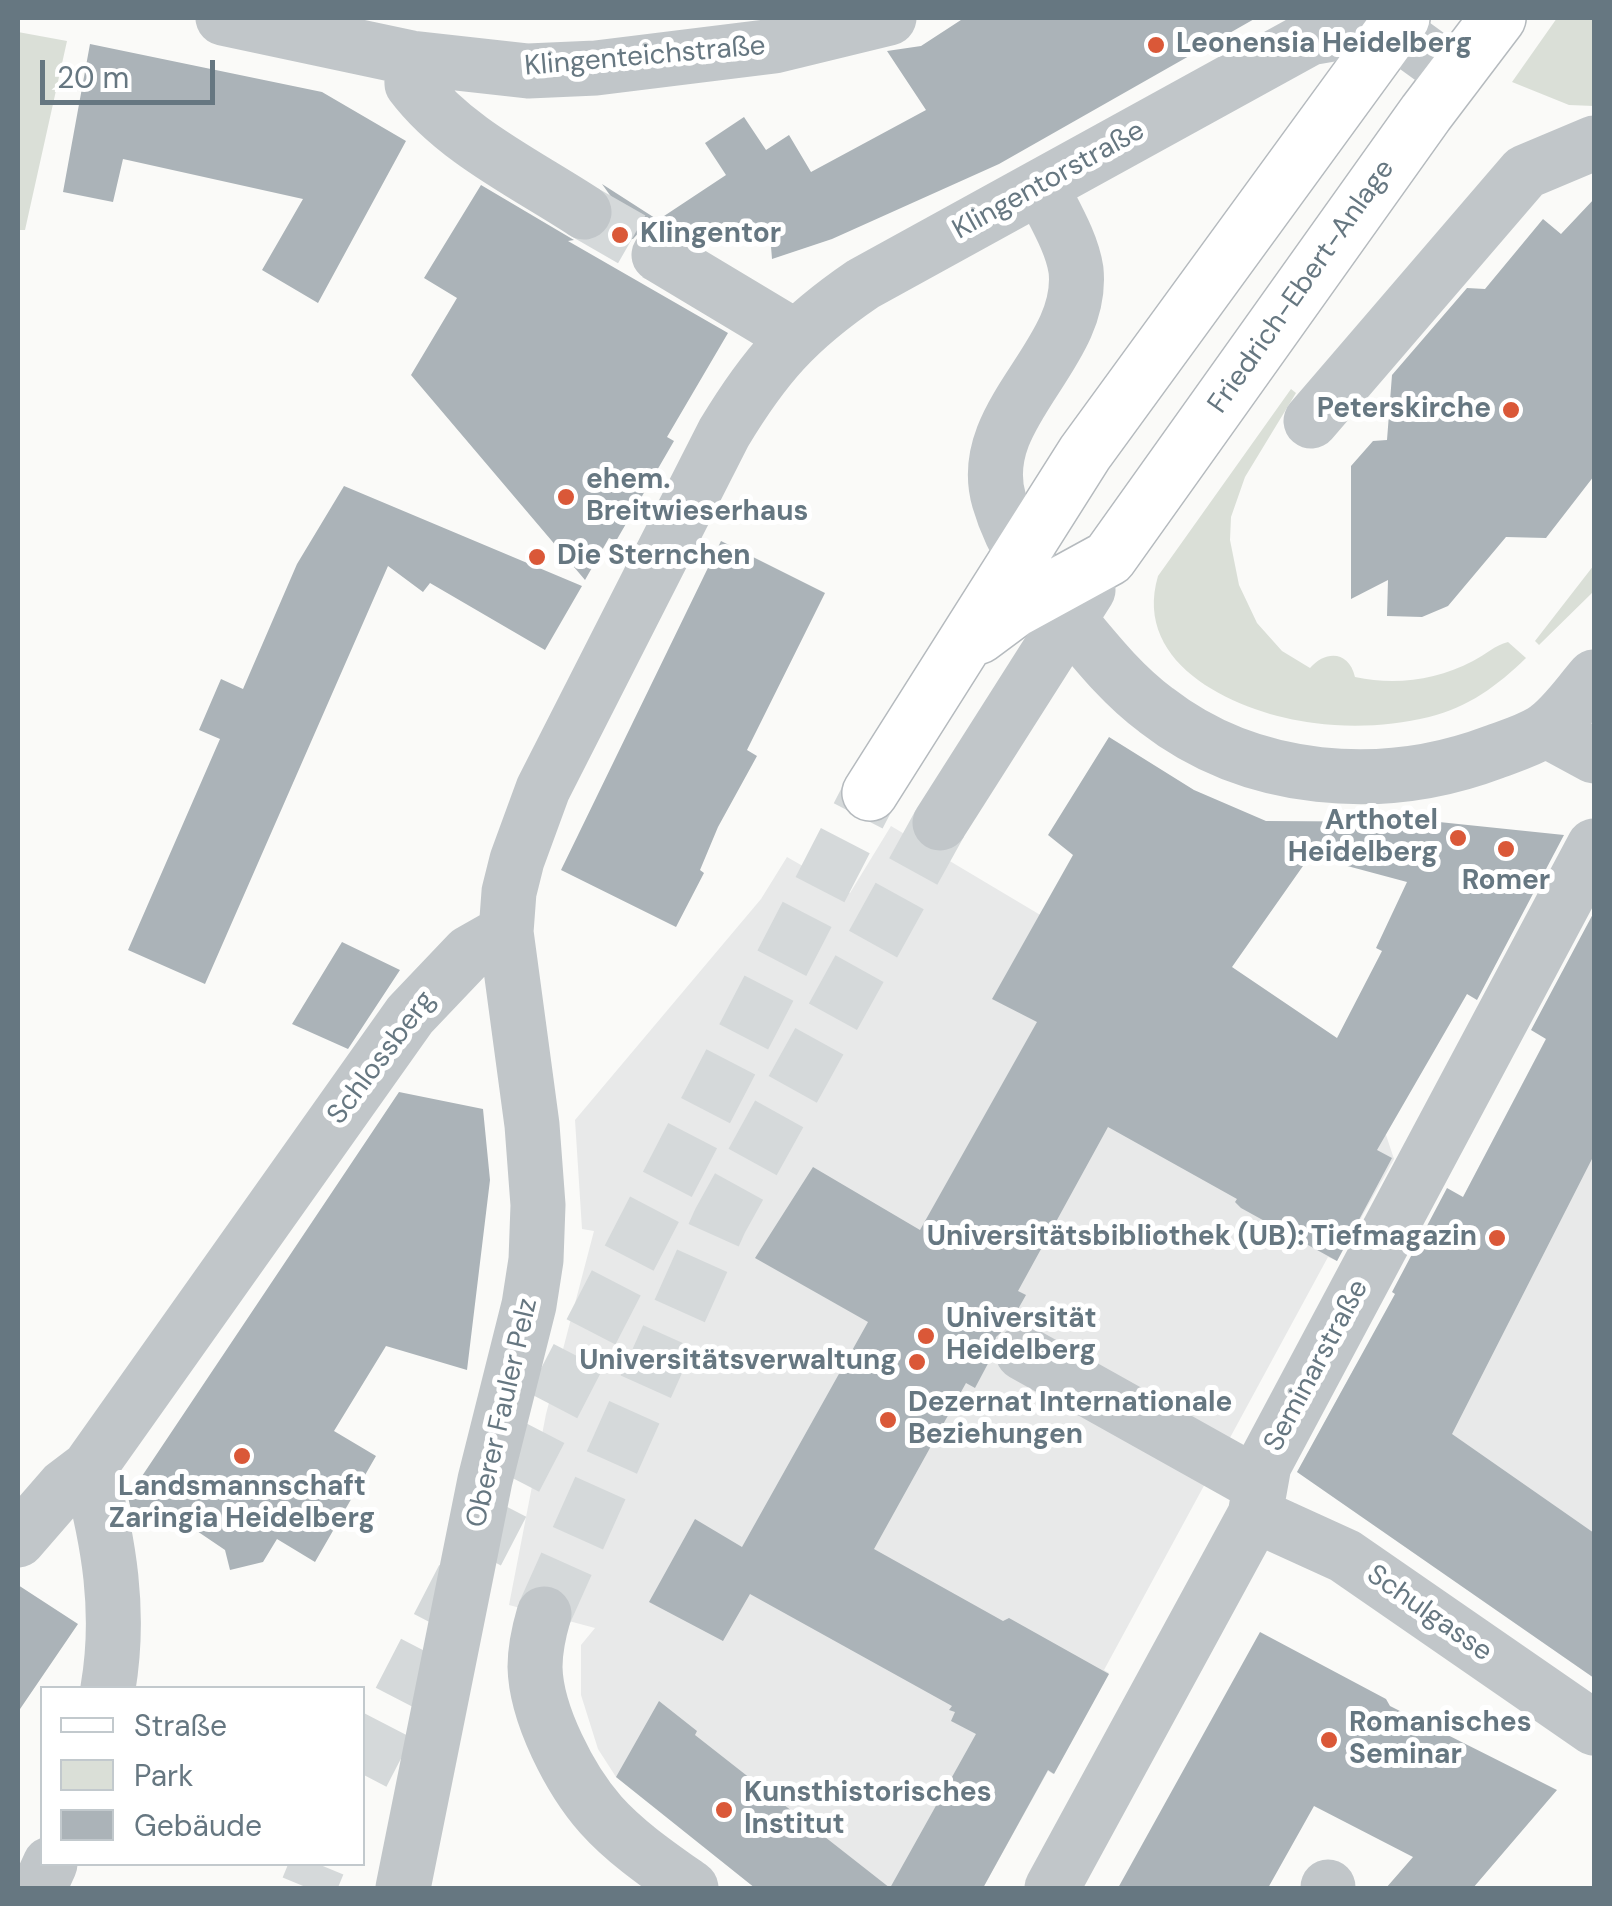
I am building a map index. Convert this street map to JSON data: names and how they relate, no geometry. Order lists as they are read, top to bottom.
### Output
{
  "streets": {
    "main road": ["Friedrich-Ebert-Anlage"],
    "street": [
      "Klingenteichstraße",
      "Klingentorstraße",
      "Schlossberg",
      "Seminarstraße",
      "Oberer Fauler Pelz",
      "Schulgasse"
    ]
  },
  "crossings": [
    ["Schlossberg", "Oberer Fauler Pelz"],
    ["Seminarstraße", "Schulgasse"]
  ],
  "places": [
    "Leonensia Heidelberg",
    "Klingentor",
    "Peterskirche",
    "ehem. Breitwieserhaus",
    "Die Sternchen",
    "Arthotel Heidelberg",
    "Romer",
    "Universitätsbibliothek (UB): Tiefmagazin",
    "Universität Heidelberg",
    "Universitätsverwaltung",
    "Dezernat Internationale Beziehungen",
    "Landsmannschaft Zaringia Heidelberg",
    "Romanisches Seminar",
    "Kunsthistorisches Institut"
  ],
  "legend": ["Straße", "Park", "Gebäude"],
  "scale_bar": "20 m"
}
